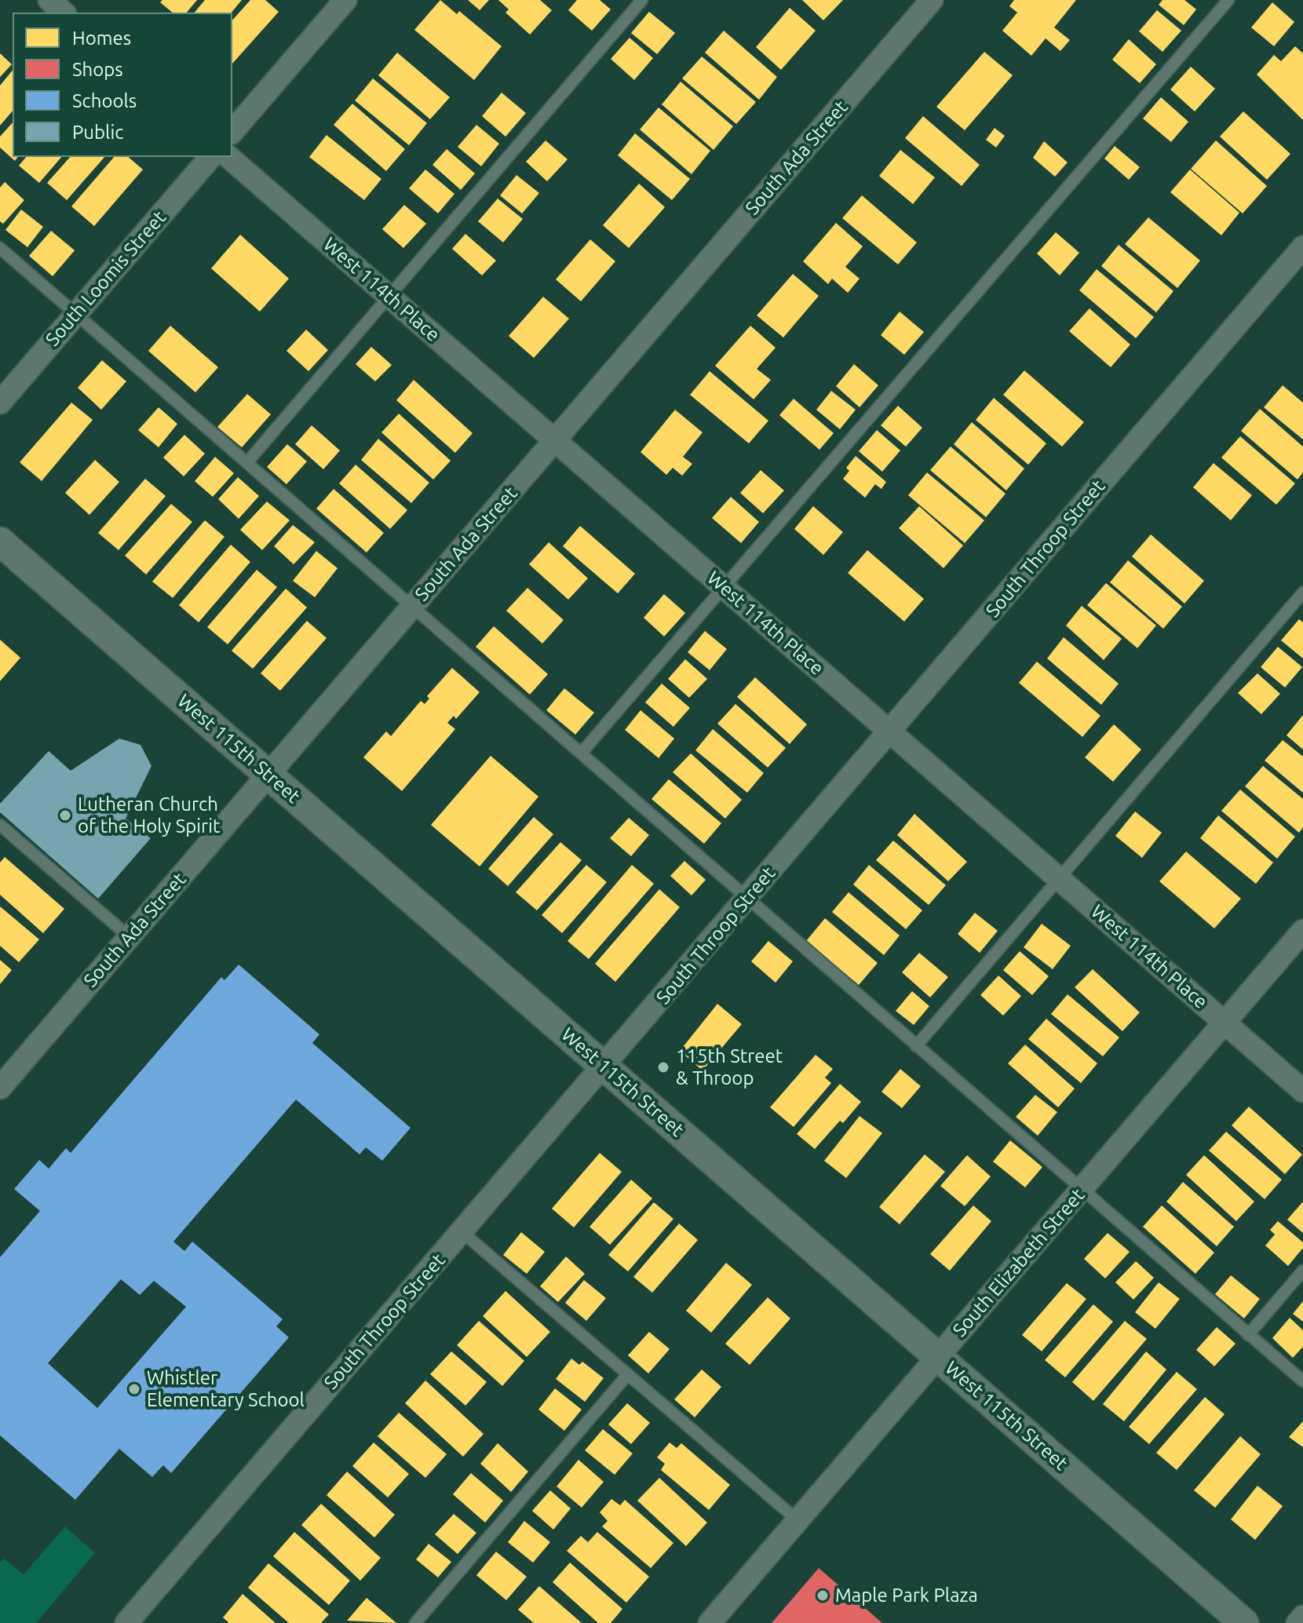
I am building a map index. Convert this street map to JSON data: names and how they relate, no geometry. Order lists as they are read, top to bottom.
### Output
{
  "streets": {
    "street": [
      "South Ada Street",
      "South Loomis Street",
      "West 114th Place",
      "South Throop Street",
      "West 115th Street",
      "South Elizabeth Street"
    ]
  },
  "crossings": [
    ["South Ada Street", "West 114th Place"],
    ["South Ada Street", "West 115th Street"],
    ["West 114th Place", "South Throop Street"],
    ["West 114th Place", "South Elizabeth Street"],
    ["South Throop Street", "West 115th Street"],
    ["West 115th Street", "South Elizabeth Street"]
  ],
  "places": [
    "Lutheran Church of the Holy Spirit",
    "115th Street & Throop",
    "Whistler Elementary School",
    "Maple Park Plaza"
  ],
  "legend": [
    "Homes",
    "Shops",
    "Schools",
    "Public"
  ]
}
